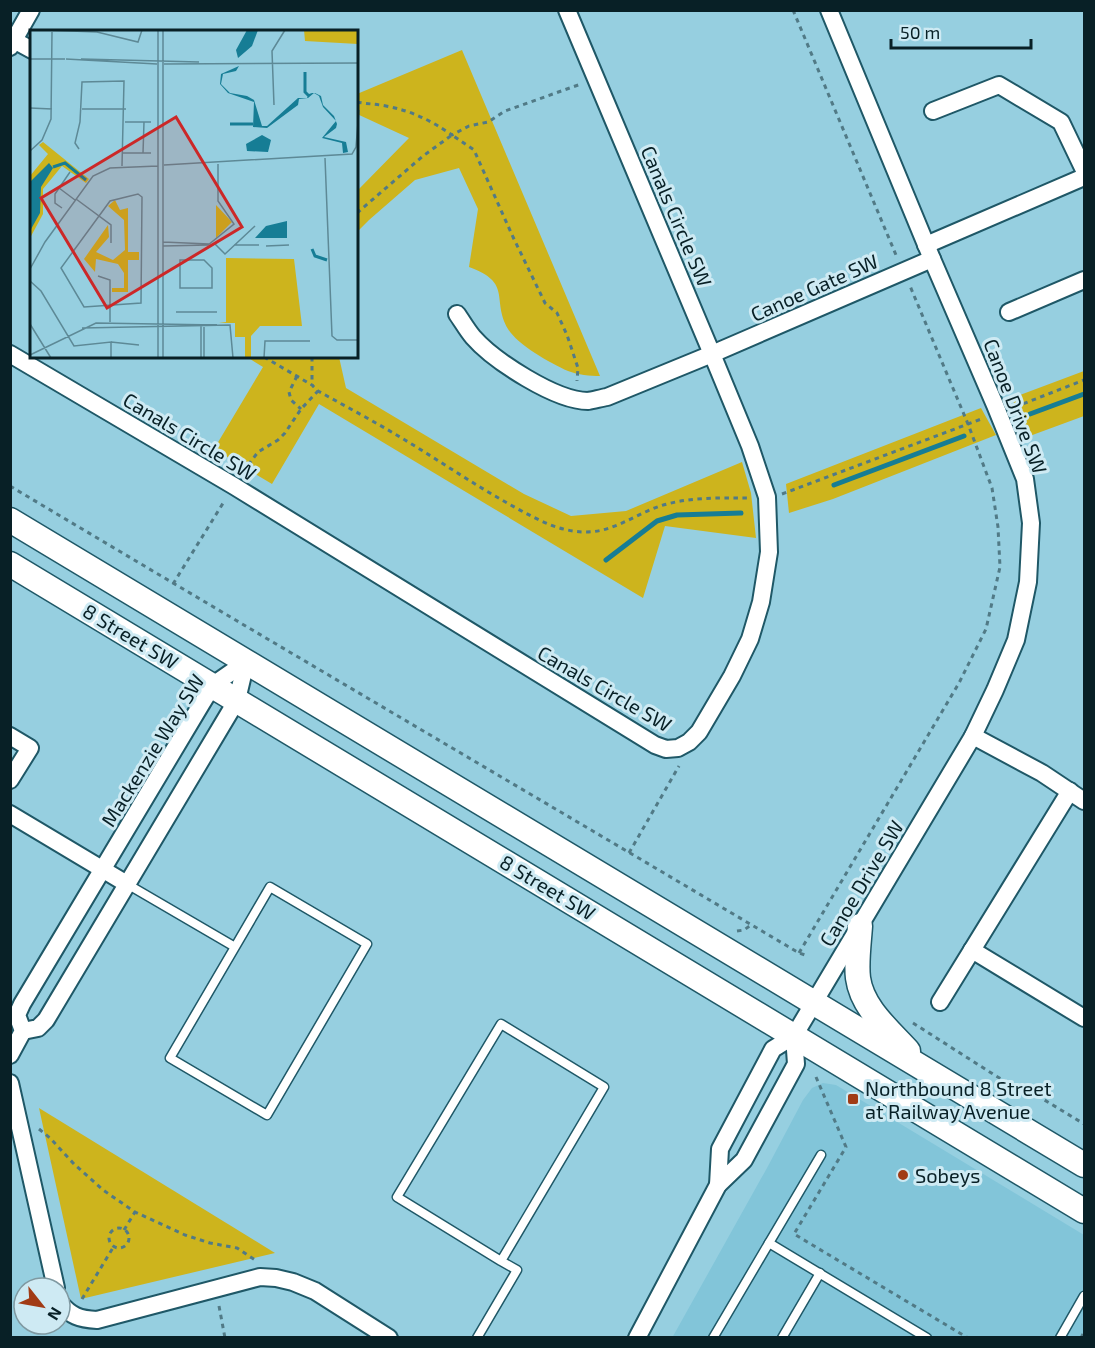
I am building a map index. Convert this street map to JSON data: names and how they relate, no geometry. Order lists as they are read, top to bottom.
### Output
{
  "streets": {
    "main road": ["8 Street SW"],
    "street": [
      "Canals Circle SW",
      "Canoe Gate SW",
      "Canoe Drive SW",
      "Mackenzie Way SW"
    ]
  },
  "crossings": [
    ["Canals Circle SW", "Canoe Gate SW"],
    ["Canoe Gate SW", "Canoe Drive SW"],
    ["Canoe Drive SW", "8 Street SW"],
    ["8 Street SW", "Mackenzie Way SW"]
  ],
  "places": {
    "transit": ["Northbound 8 Street at Railway Avenue"],
    "other": ["Sobeys"]
  },
  "scale_bar": "50 m",
  "north": "bottom right"
}
